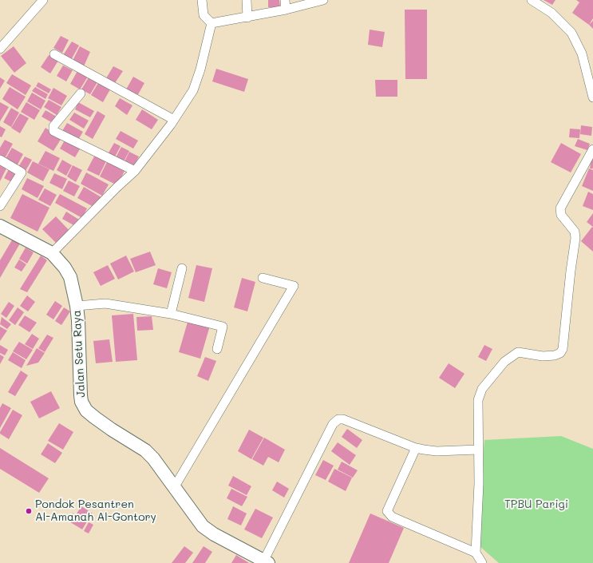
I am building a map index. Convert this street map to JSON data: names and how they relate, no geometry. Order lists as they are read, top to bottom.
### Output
{
  "streets": {
    "street": ["Jalan Setu Raya"]
  },
  "parks": ["TPBU Parigi"],
  "places": ["Pondok Pesantren Al-Amanah Al-Gontory"]
}
